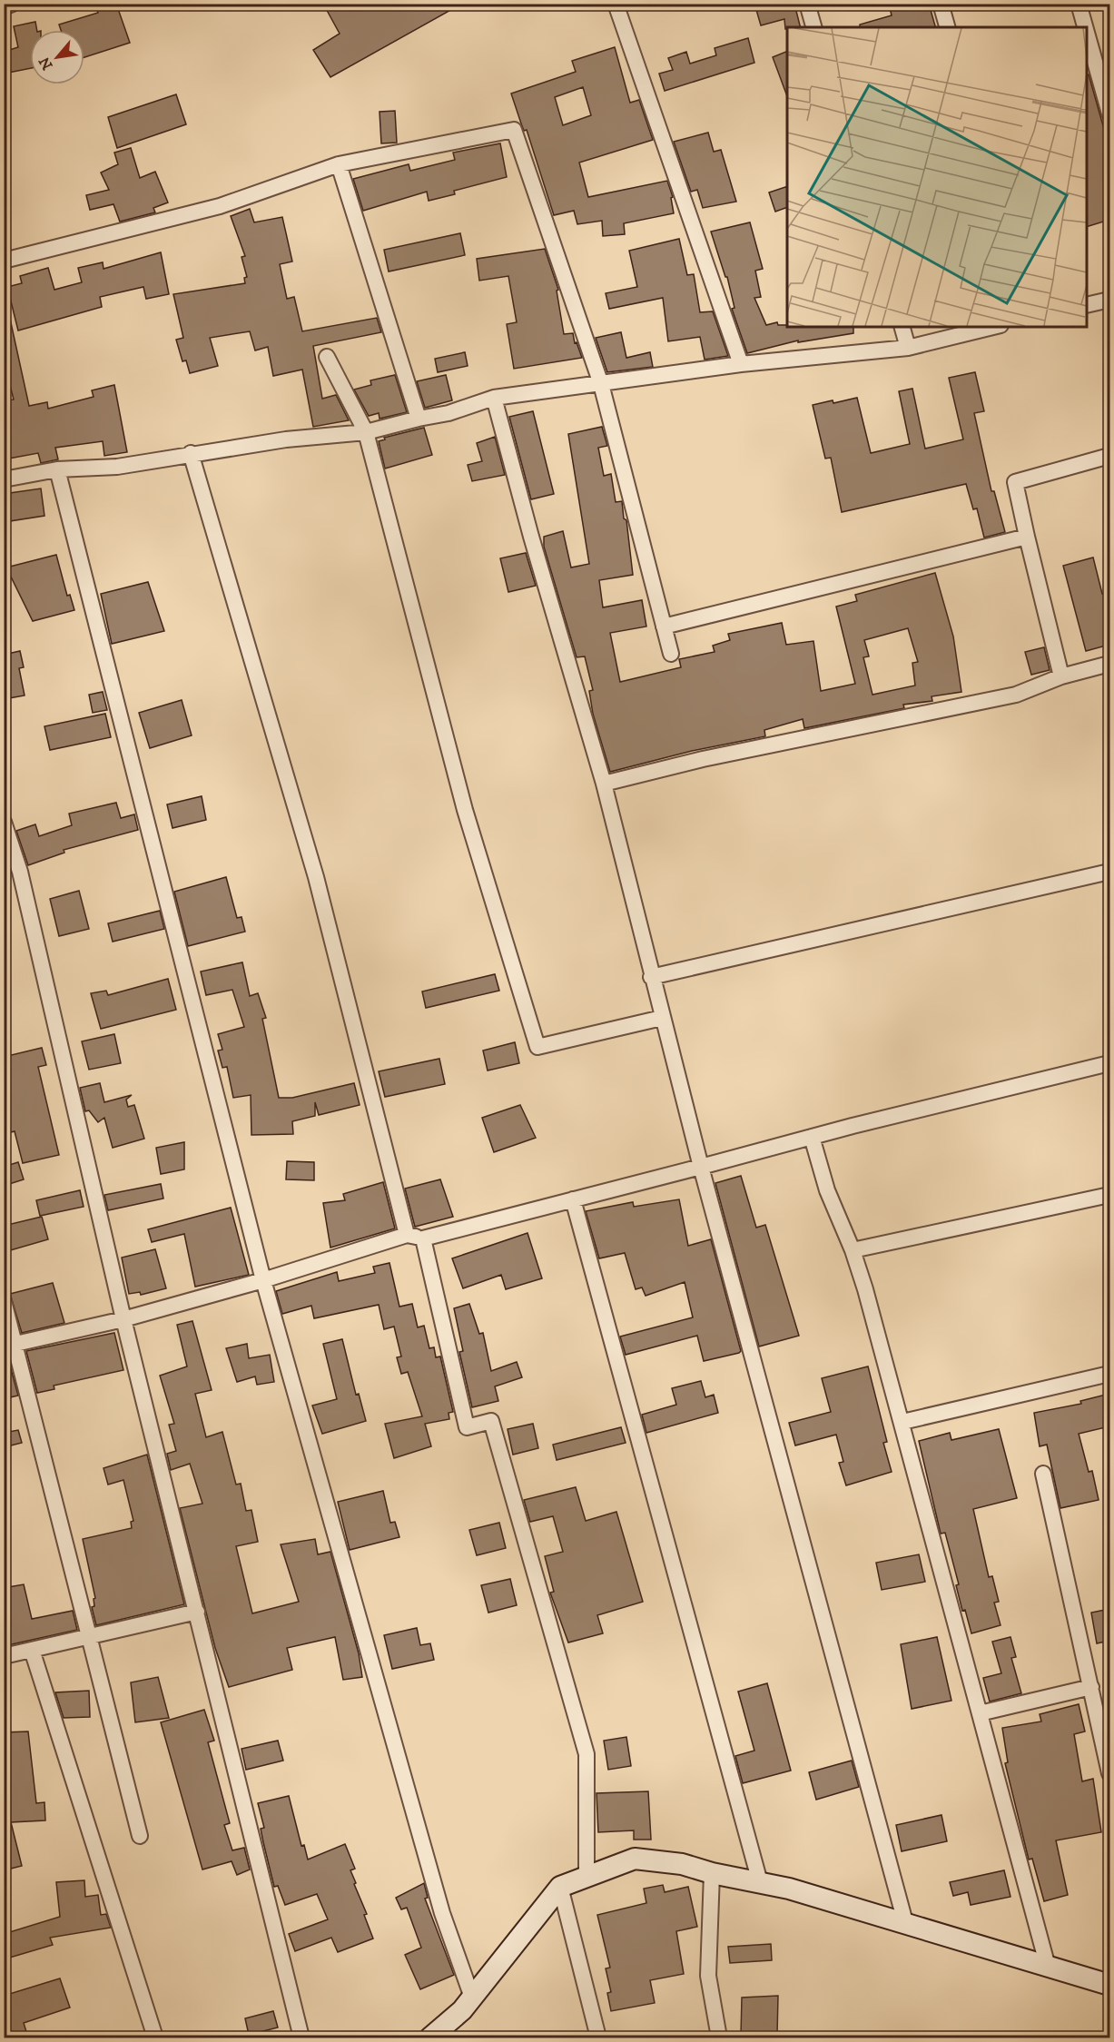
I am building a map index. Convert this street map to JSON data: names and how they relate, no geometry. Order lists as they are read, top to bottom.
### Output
{
  "north": "bottom left"
}
